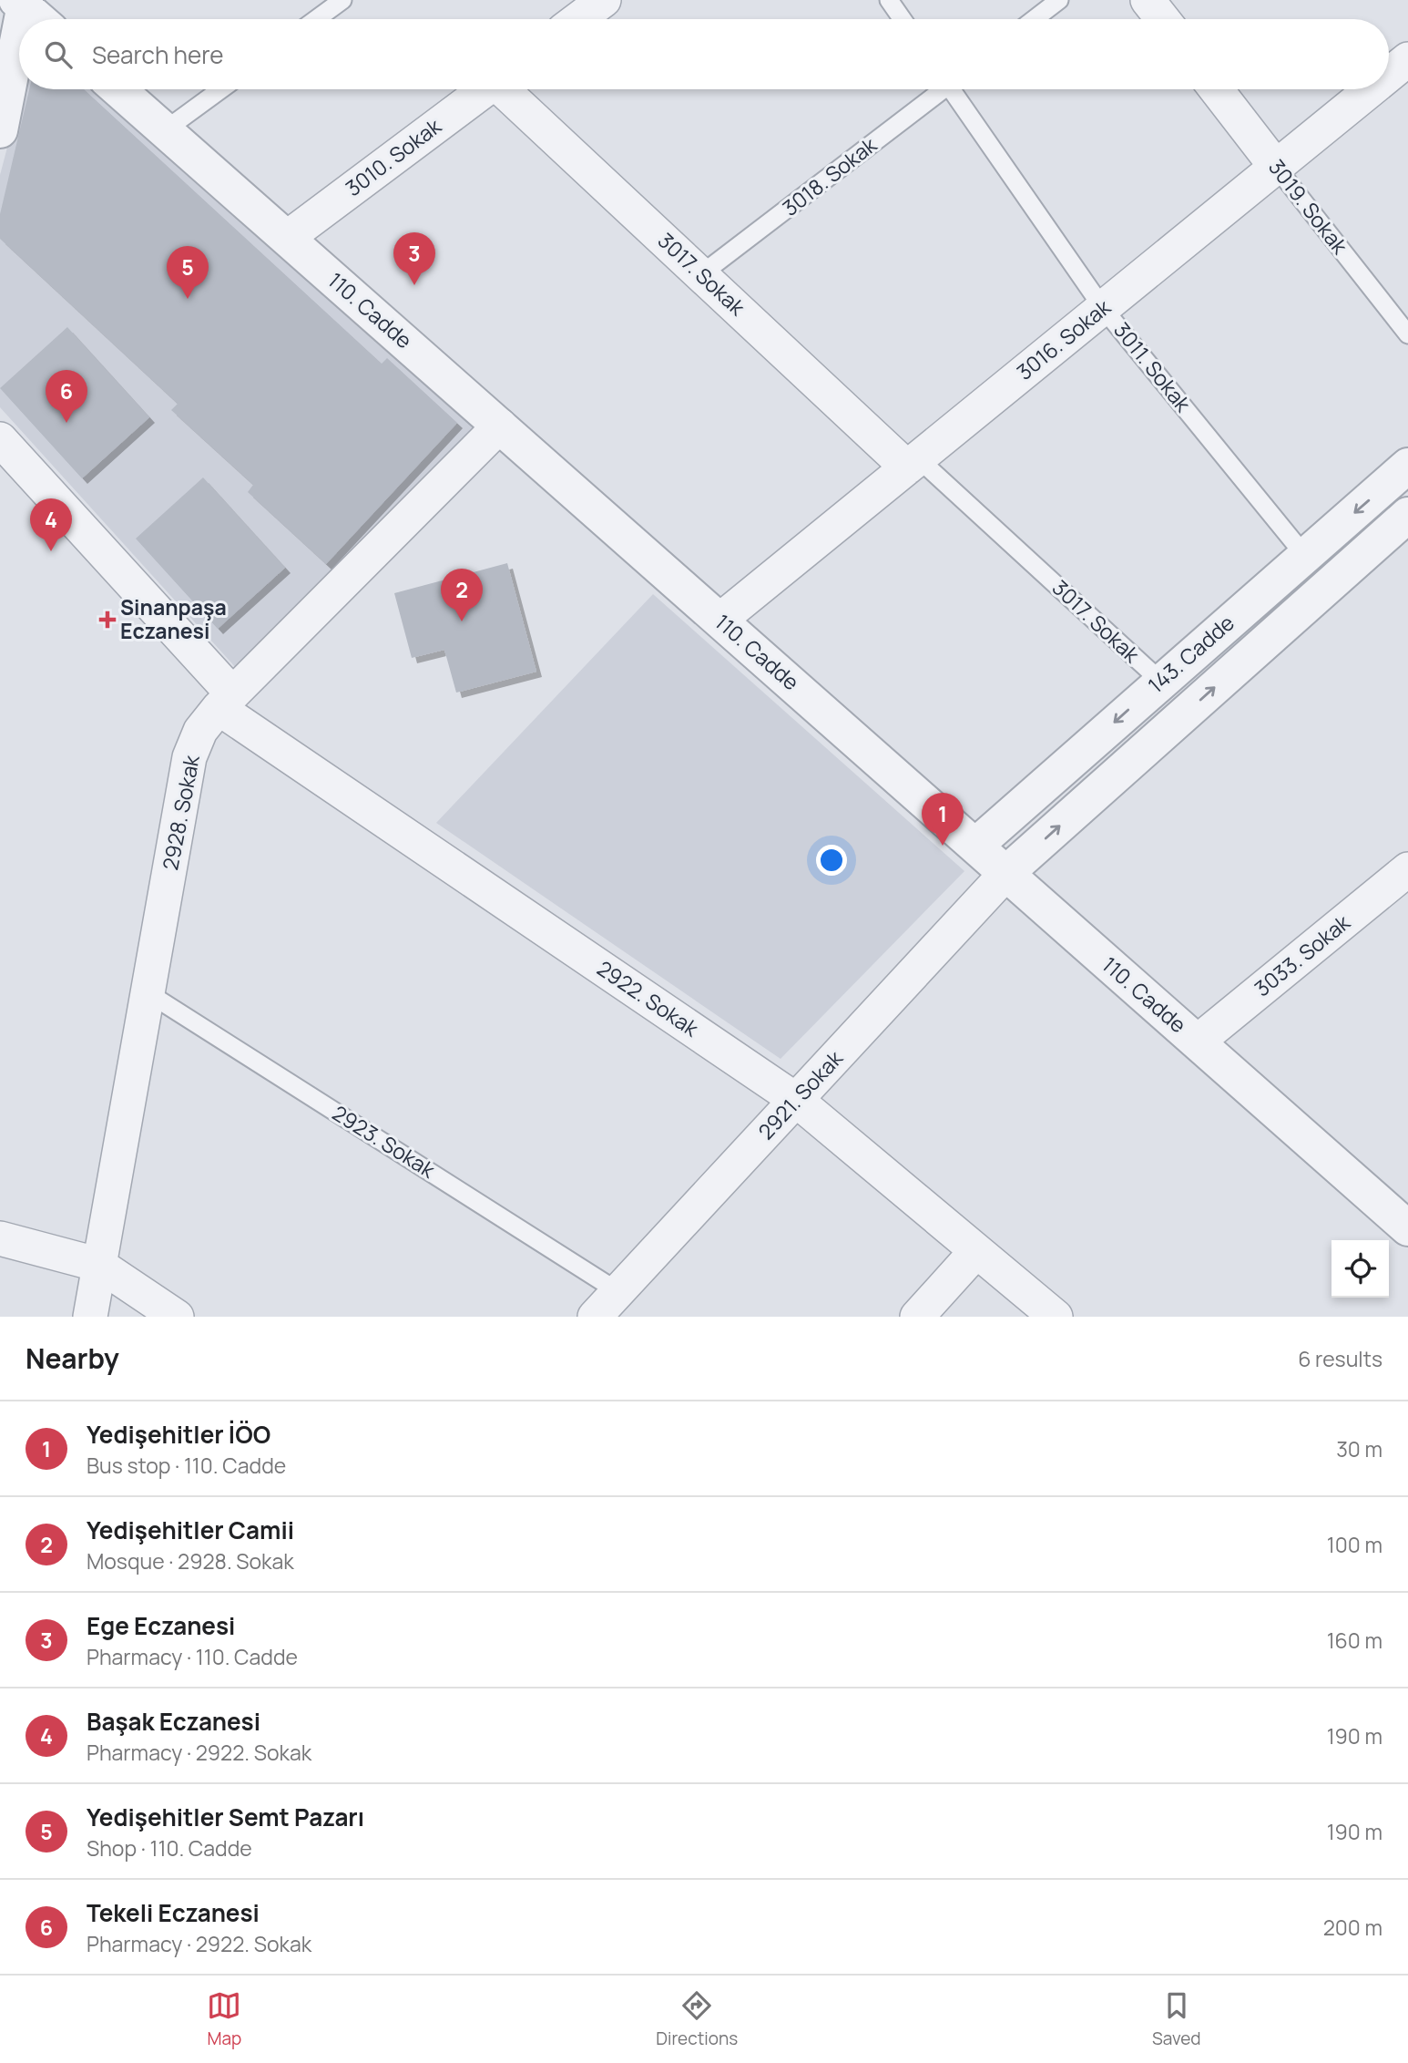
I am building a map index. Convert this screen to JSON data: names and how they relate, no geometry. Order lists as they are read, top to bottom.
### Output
{
  "streets": {
    "street": [
      "3010. Sokak",
      "3019. Sokak",
      "3017. Sokak",
      "110. Cadde",
      "3016. Sokak",
      "143. Cadde",
      "2928. Sokak",
      "3033. Sokak",
      "2922. Sokak",
      "2921. Sokak"
    ],
    "lane": ["3018. Sokak", "3011. Sokak", "2923. Sokak"]
  },
  "crossings": [
    ["3010. Sokak", "110. Cadde"],
    ["3018. Sokak", "3017. Sokak"],
    ["3019. Sokak", "3016. Sokak"],
    ["3017. Sokak", "3016. Sokak"],
    ["3017. Sokak", "143. Cadde"],
    ["110. Cadde", "3016. Sokak"],
    ["110. Cadde", "143. Cadde"],
    ["110. Cadde", "2928. Sokak"],
    ["110. Cadde", "3033. Sokak"],
    ["110. Cadde", "2921. Sokak"],
    ["3016. Sokak", "3011. Sokak"],
    ["3011. Sokak", "143. Cadde"],
    ["143. Cadde", "2921. Sokak"],
    ["2928. Sokak", "2922. Sokak"],
    ["2928. Sokak", "2923. Sokak"],
    ["2922. Sokak", "2921. Sokak"],
    ["2921. Sokak", "2923. Sokak"]
  ],
  "places": {
    "health": ["Sinanpaşa Eczanesi"]
  },
  "page": {
    "search": "Search here",
    "pins": [
      "3",
      "5",
      "6",
      "4",
      "2",
      "1"
    ],
    "heading": ["Nearby", "6 results"],
    "list": [
      {
        "mark": "1",
        "name": "Yedişehitler İÖO",
        "note": "Bus stop · 110. Cadde",
        "value": "30 m"
      },
      {
        "mark": "2",
        "name": "Yedişehitler Camii",
        "note": "Mosque · 2928. Sokak",
        "value": "100 m"
      },
      {
        "mark": "3",
        "name": "Ege Eczanesi",
        "note": "Pharmacy · 110. Cadde",
        "value": "160 m"
      },
      {
        "mark": "4",
        "name": "Başak Eczanesi",
        "note": "Pharmacy · 2922. Sokak",
        "value": "190 m"
      },
      {
        "mark": "5",
        "name": "Yedişehitler Semt Pazarı",
        "note": "Shop · 110. Cadde",
        "value": "190 m"
      },
      {
        "mark": "6",
        "name": "Tekeli Eczanesi",
        "note": "Pharmacy · 2922. Sokak",
        "value": "200 m"
      }
    ],
    "nav": ["Map", "Directions", "Saved"]
  }
}
